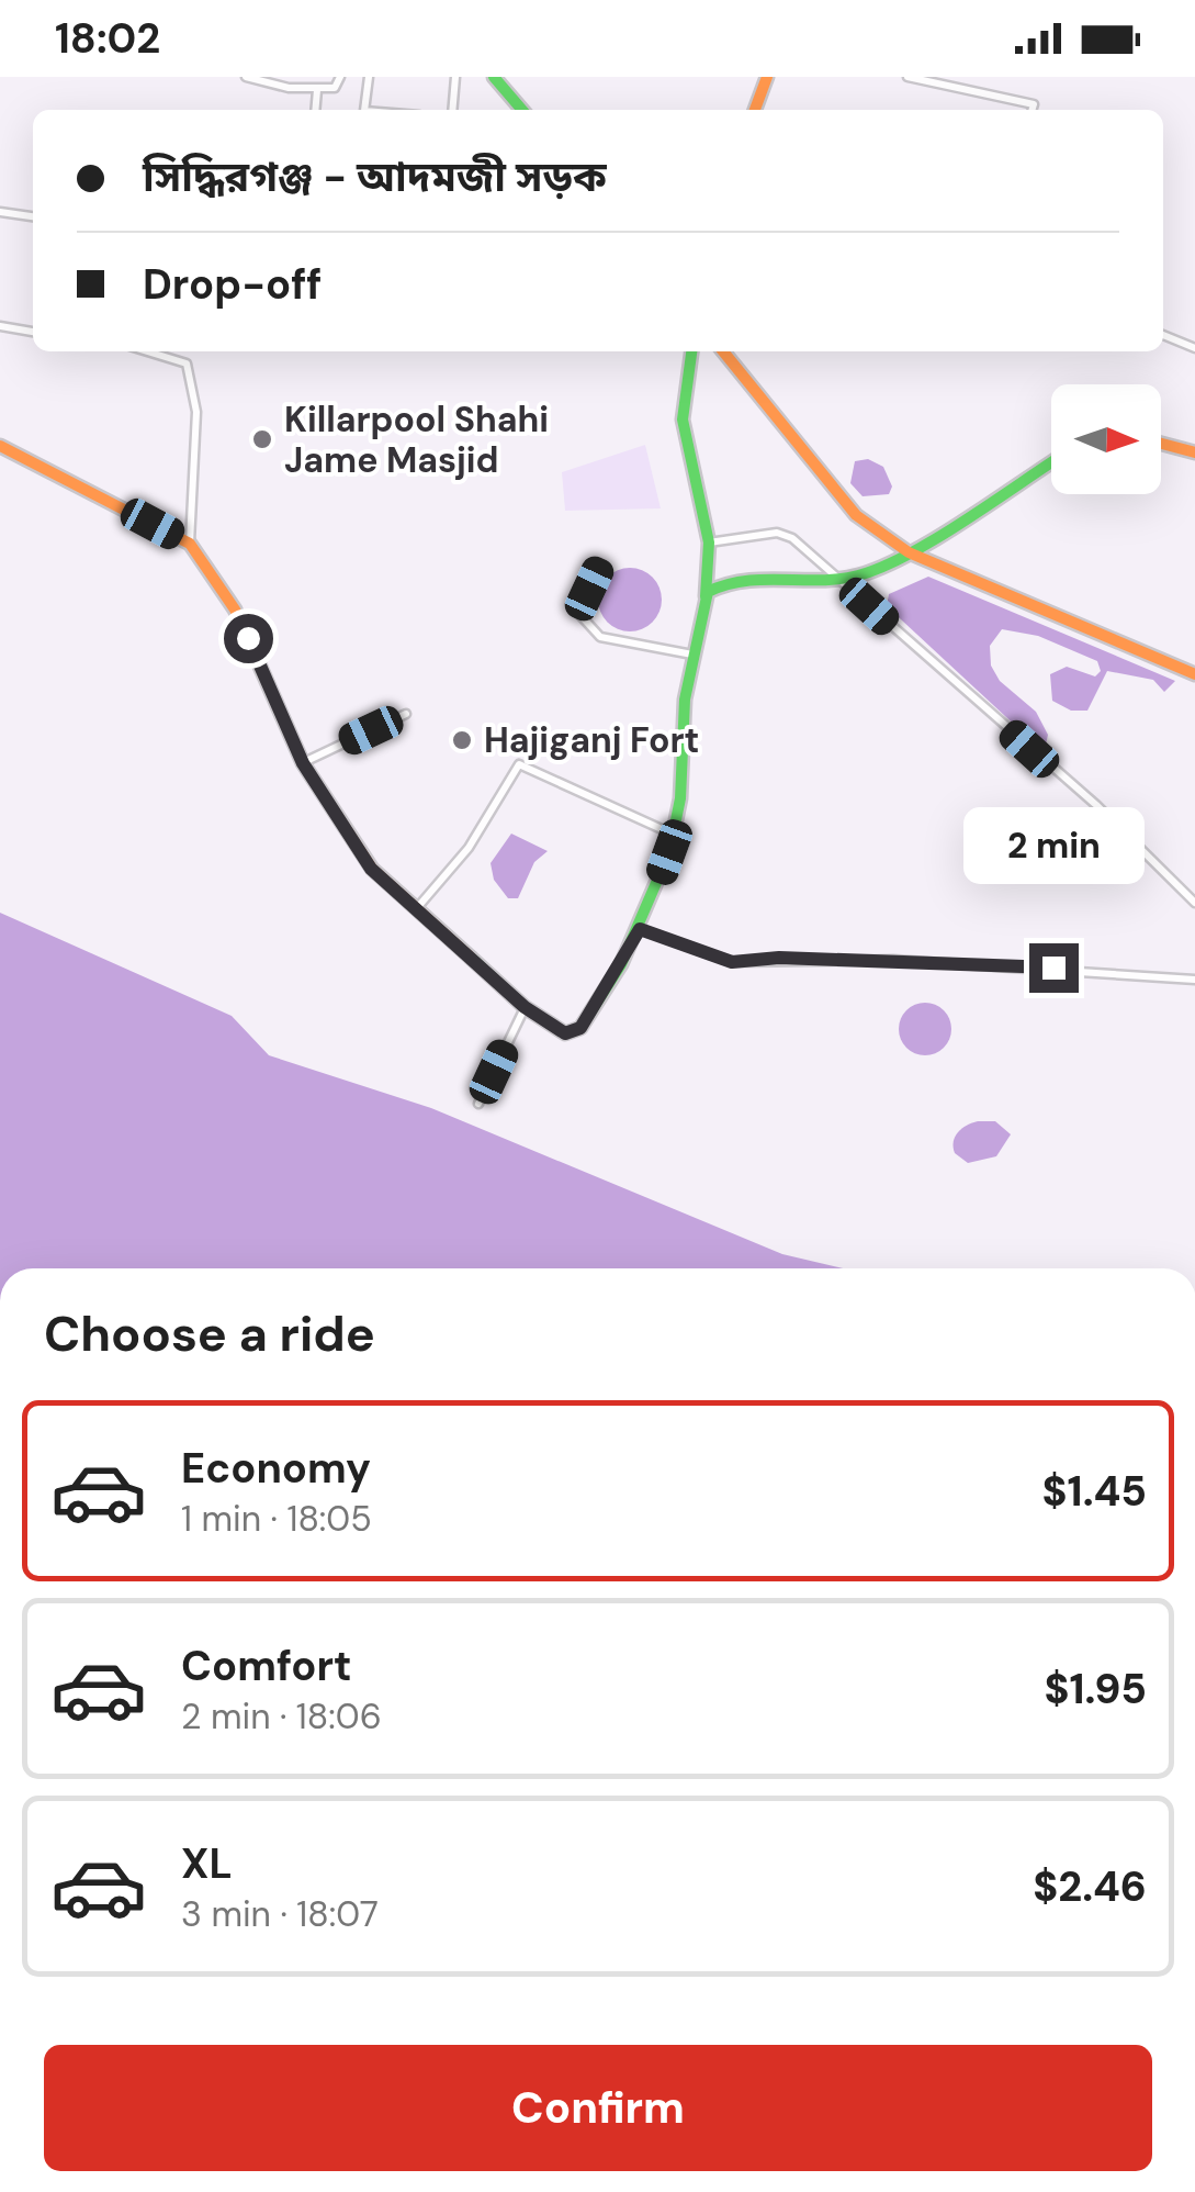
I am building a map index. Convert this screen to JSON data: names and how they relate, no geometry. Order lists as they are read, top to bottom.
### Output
{
  "places": ["Killarpool Shahi Jame Masjid", "Hajiganj Fort"],
  "north": "right",
  "page": {
    "status": "18:02",
    "banner": ["সিদ্ধিরগঞ্জ - আদমজী সড়ক", "Drop-off"],
    "bubble": "2 min",
    "heading": "Choose a ride",
    "list": [
      {
        "name": "Economy",
        "note": "1 min · 18:05",
        "value": "$1.45"
      },
      {
        "name": "Comfort",
        "note": "2 min · 18:06",
        "value": "$1.95"
      },
      {
        "name": "XL",
        "note": "3 min · 18:07",
        "value": "$2.46"
      }
    ],
    "buttons": "Confirm"
  }
}
